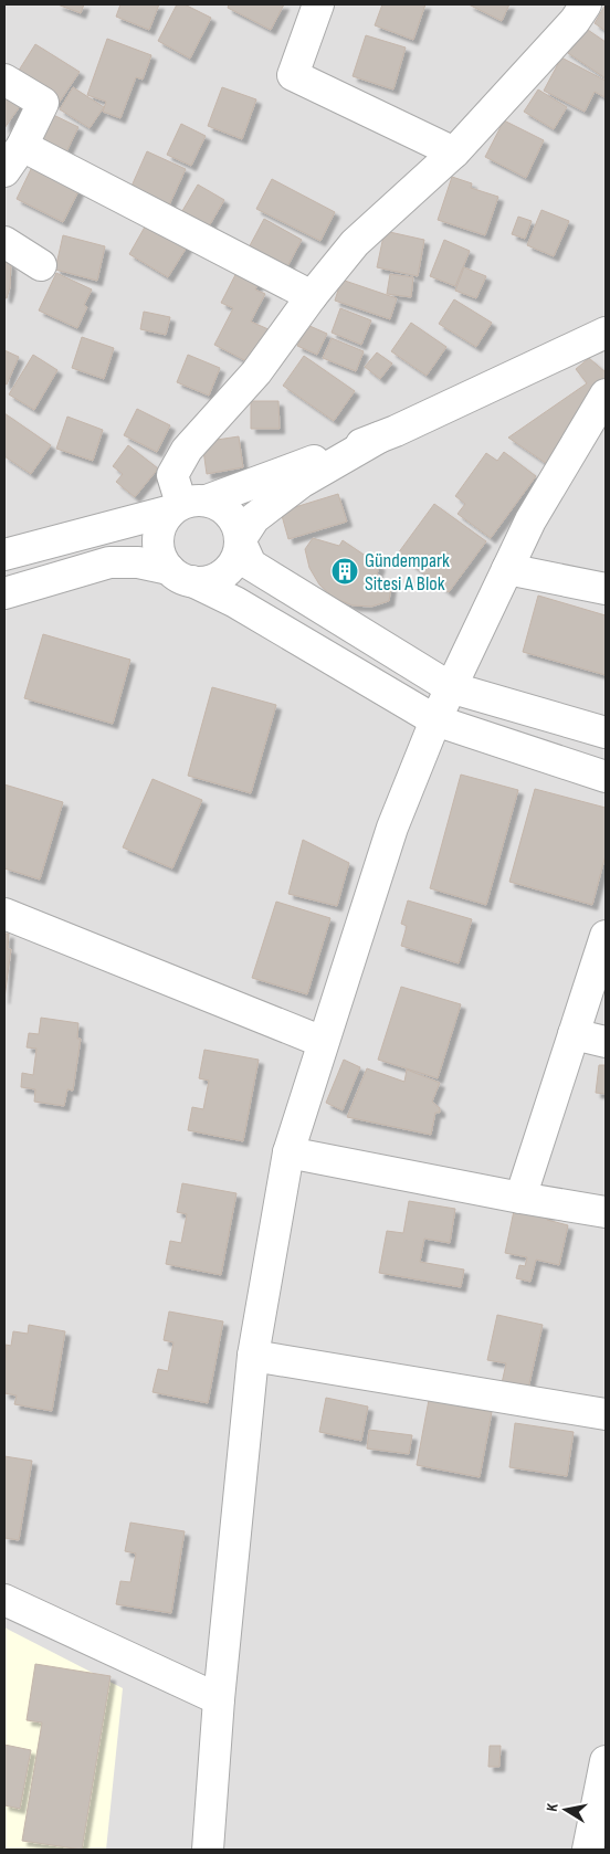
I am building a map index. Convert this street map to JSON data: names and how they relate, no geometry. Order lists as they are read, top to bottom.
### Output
{
  "places": {
    "building": ["Gündempark Sitesi A Blok"]
  },
  "north": "left"
}
